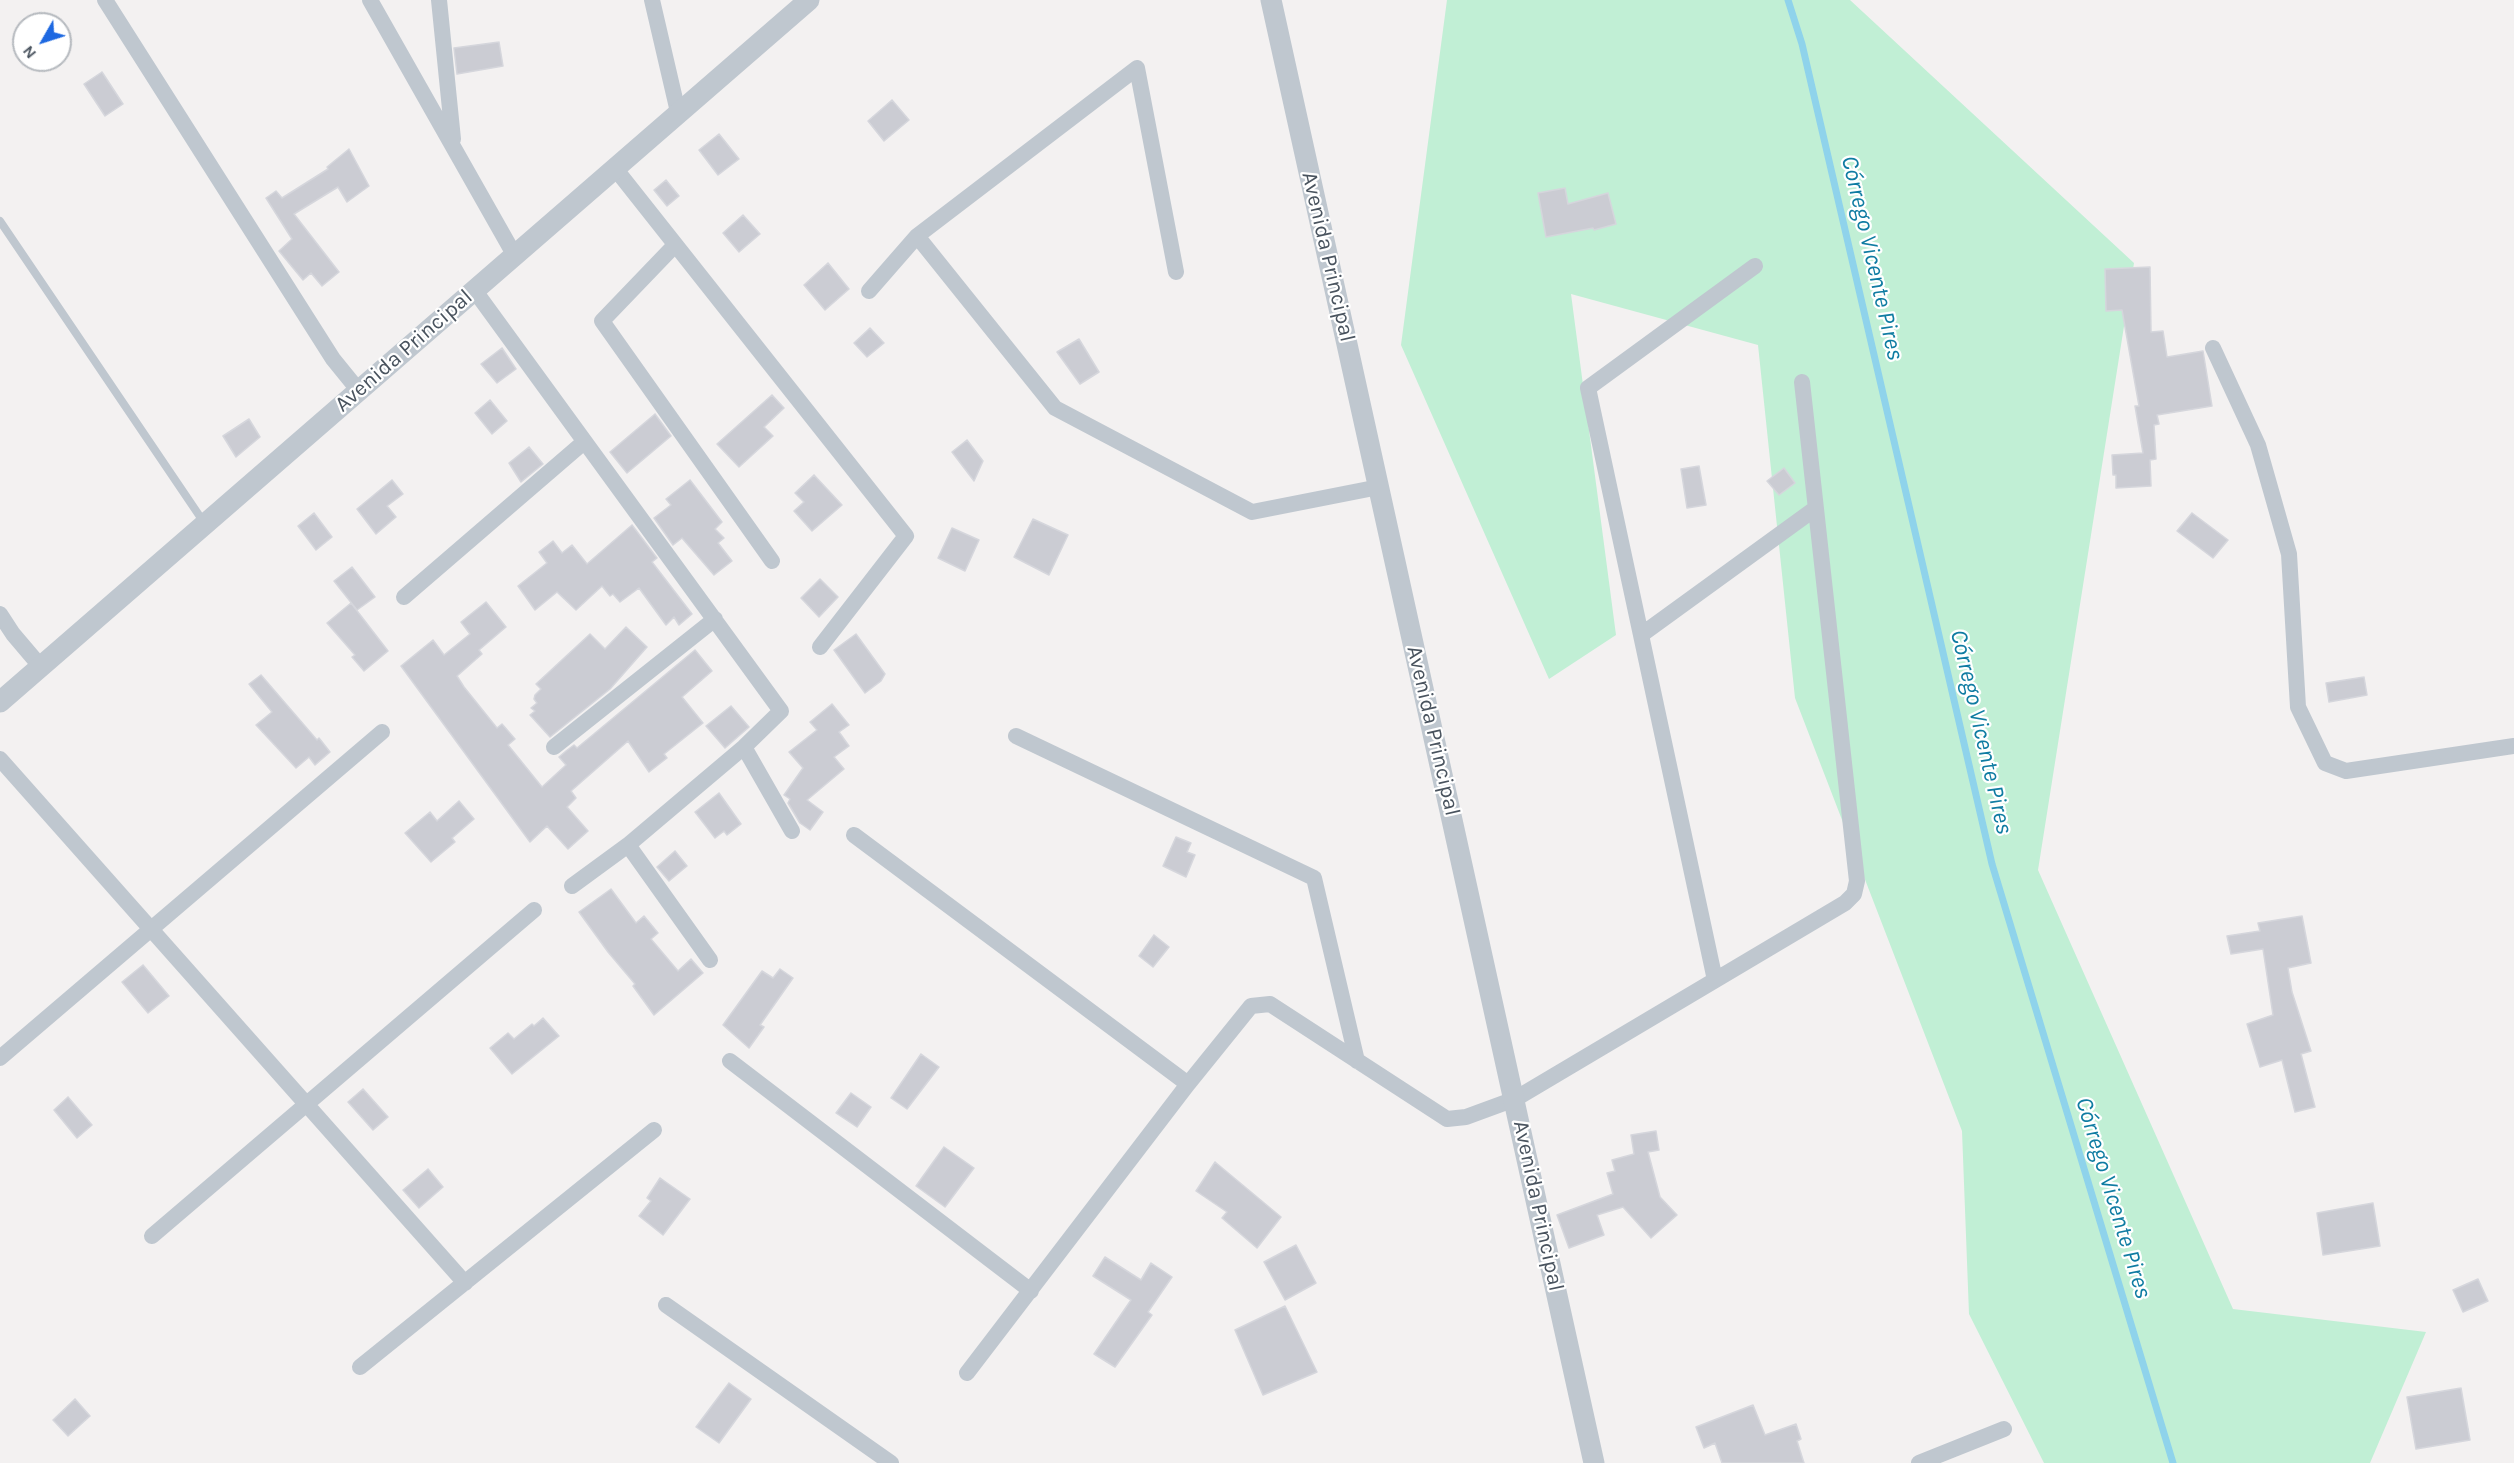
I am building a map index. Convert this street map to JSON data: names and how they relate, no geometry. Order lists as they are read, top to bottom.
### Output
{
  "streets": {
    "street": ["Avenida Principal"]
  },
  "water": ["Córrego Vicente Pires"],
  "north": "bottom left"
}
